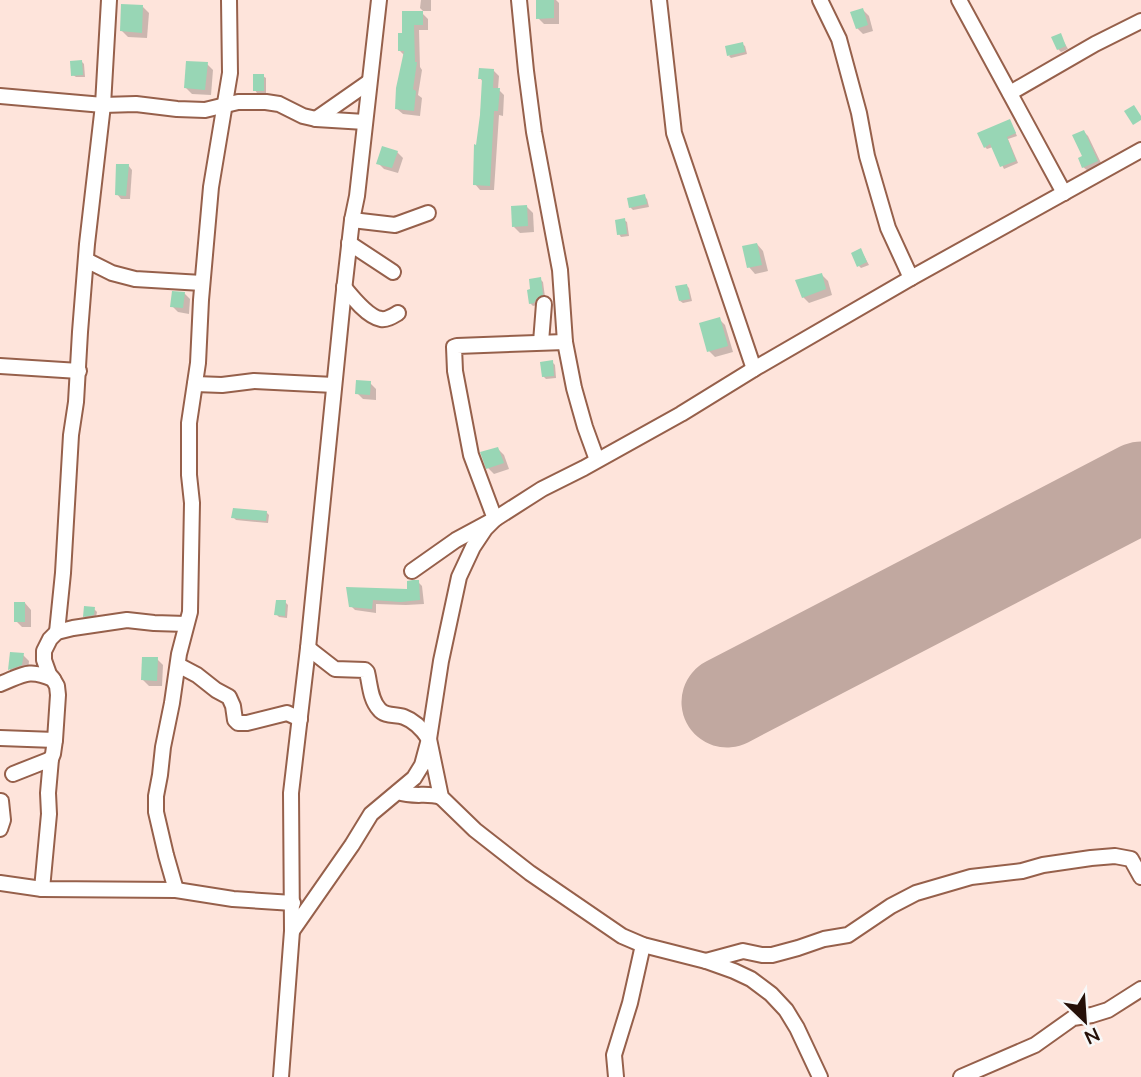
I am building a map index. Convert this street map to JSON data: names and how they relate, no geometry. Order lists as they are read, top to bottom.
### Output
{
  "north": "bottom right"
}
